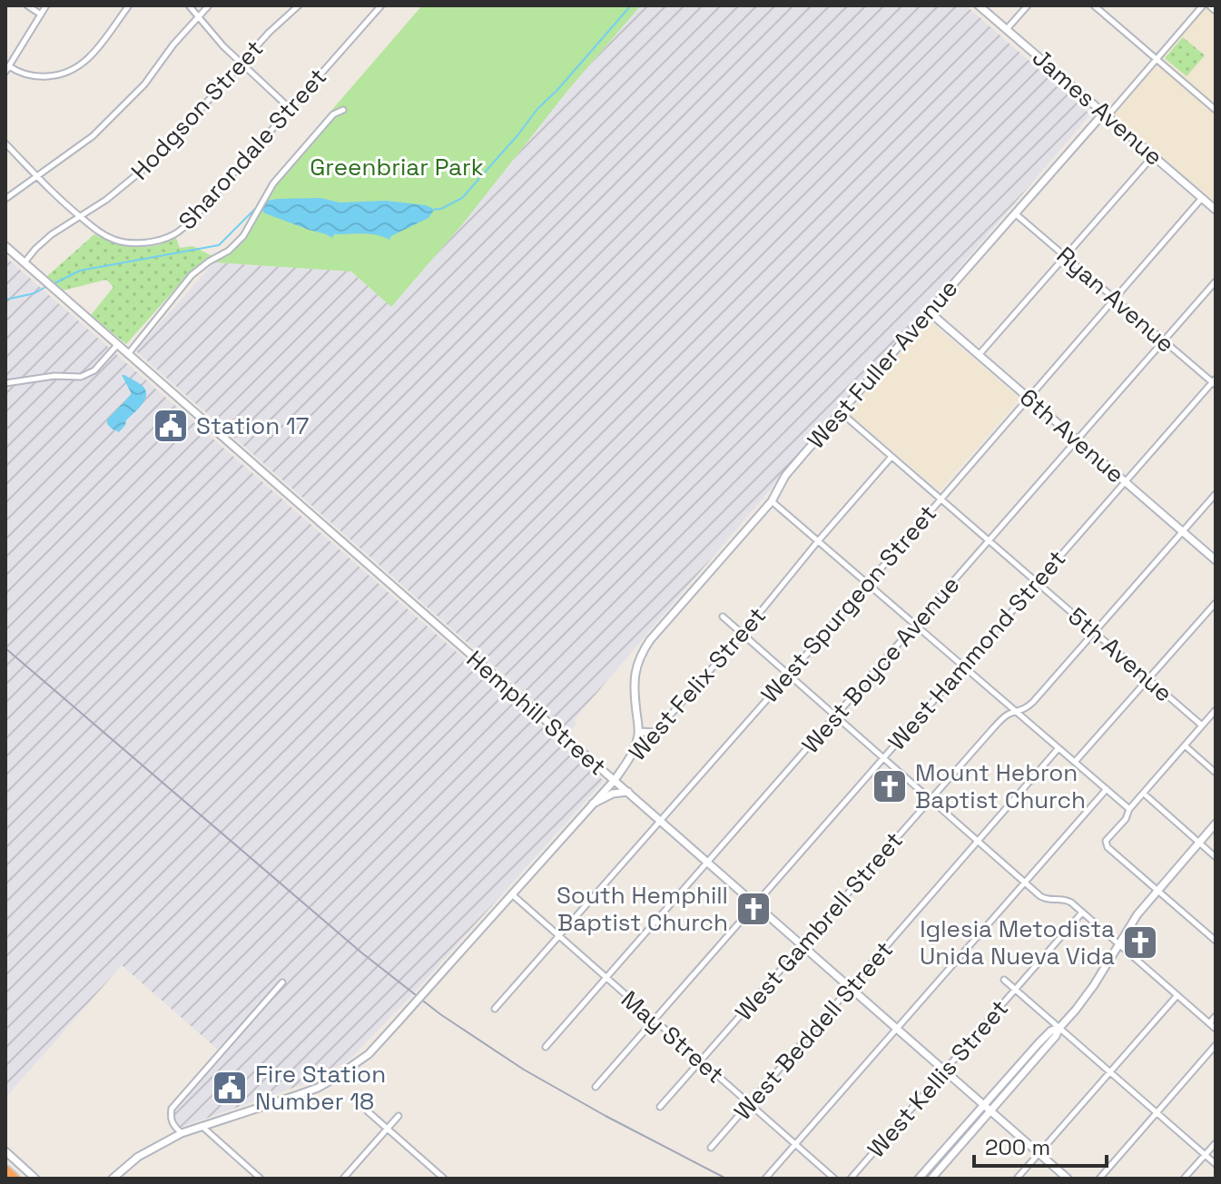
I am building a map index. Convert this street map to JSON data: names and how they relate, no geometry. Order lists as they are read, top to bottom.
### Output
{
  "streets": {
    "main road": [
      "James Avenue",
      "West Fuller Avenue",
      "6th Avenue",
      "West Felix Street",
      "Hemphill Street"
    ],
    "street": [
      "Hodgson Street",
      "Sharondale Street",
      "Ryan Avenue",
      "West Spurgeon Street",
      "West Hammond Street",
      "5th Avenue",
      "West Boyce Avenue",
      "West Gambrell Street",
      "West Beddell Street",
      "May Street",
      "West Kellis Street"
    ]
  },
  "crossings": [
    ["James Avenue", "West Fuller Avenue"],
    ["James Avenue", "West Spurgeon Street"],
    ["Hodgson Street", "Sharondale Street"],
    ["Hodgson Street", "Hemphill Street"],
    ["Ryan Avenue", "West Fuller Avenue"],
    ["Ryan Avenue", "West Spurgeon Street"],
    ["Ryan Avenue", "West Hammond Street"],
    ["Ryan Avenue", "West Boyce Avenue"],
    ["West Fuller Avenue", "6th Avenue"],
    ["West Fuller Avenue", "5th Avenue"],
    ["West Fuller Avenue", "West Felix Street"],
    ["6th Avenue", "West Spurgeon Street"],
    ["6th Avenue", "West Hammond Street"],
    ["6th Avenue", "West Boyce Avenue"],
    ["6th Avenue", "West Gambrell Street"],
    ["West Spurgeon Street", "5th Avenue"],
    ["West Spurgeon Street", "Hemphill Street"],
    ["West Spurgeon Street", "May Street"],
    ["West Hammond Street", "5th Avenue"],
    ["West Hammond Street", "Hemphill Street"],
    ["West Hammond Street", "May Street"],
    ["5th Avenue", "West Boyce Avenue"],
    ["5th Avenue", "West Felix Street"],
    ["5th Avenue", "West Gambrell Street"],
    ["West Boyce Avenue", "Hemphill Street"],
    ["West Boyce Avenue", "May Street"],
    ["West Felix Street", "Hemphill Street"],
    ["West Felix Street", "May Street"],
    ["Hemphill Street", "West Gambrell Street"],
    ["Hemphill Street", "West Beddell Street"],
    ["Hemphill Street", "West Kellis Street"],
    ["West Gambrell Street", "May Street"],
    ["West Beddell Street", "May Street"]
  ],
  "parks": ["Greenbriar Park"],
  "places": {
    "public building": ["Station 17", "Fire Station Number 18"],
    "church": ["Mount Hebron Baptist Church", "South Hemphill Baptist Church", "Iglesia Metodista Unida Nueva Vida"]
  },
  "scale_bar": "200 m"
}
